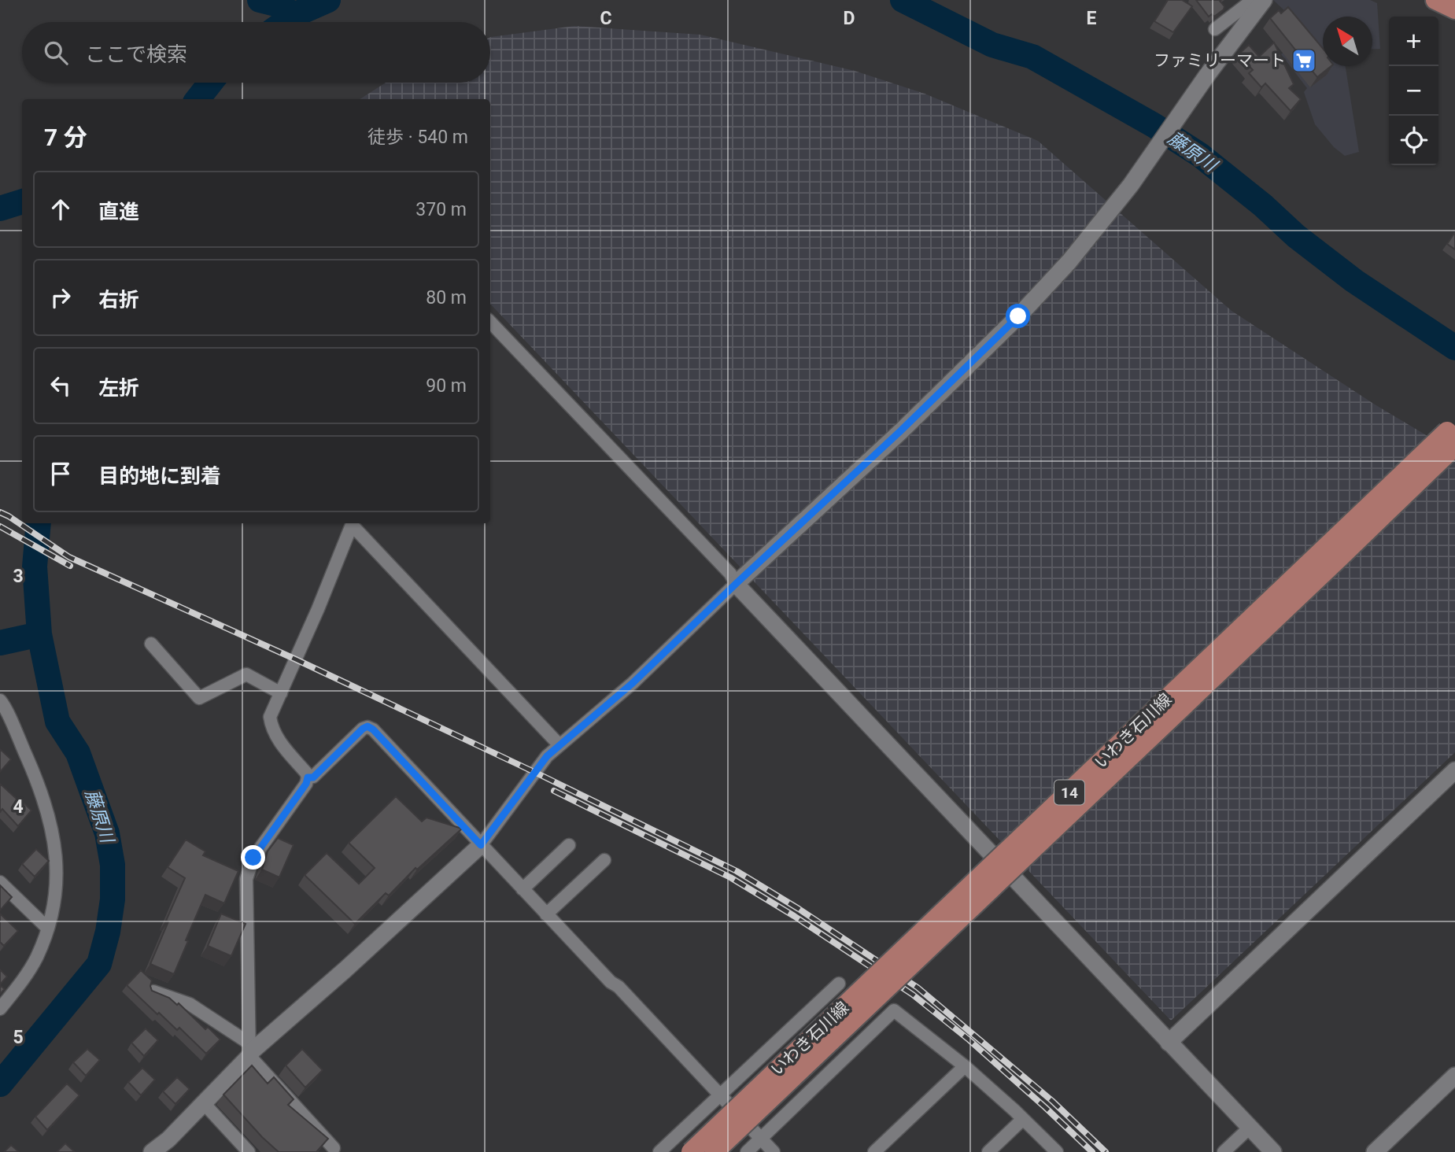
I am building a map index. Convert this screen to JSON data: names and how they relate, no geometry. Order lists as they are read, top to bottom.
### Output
{
  "streets": {
    "main road": ["いわき石川線", "14"]
  },
  "water": ["藤原川"],
  "places": {
    "supermarket": ["ファミリーマート"]
  },
  "north": "top left",
  "page": {
    "map_buttons": ["+", "−"],
    "search": "ここで検索",
    "heading": ["7 分", "徒歩 · 540 m"],
    "list": [
      ["直進", "370 m"],
      ["右折", "80 m"],
      ["左折", "90 m"],
      "目的地に到着"
    ]
  },
  "grid": {
    "columns": ["C", "D", "E"],
    "rows": ["3", "4", "5"]
  }
}
